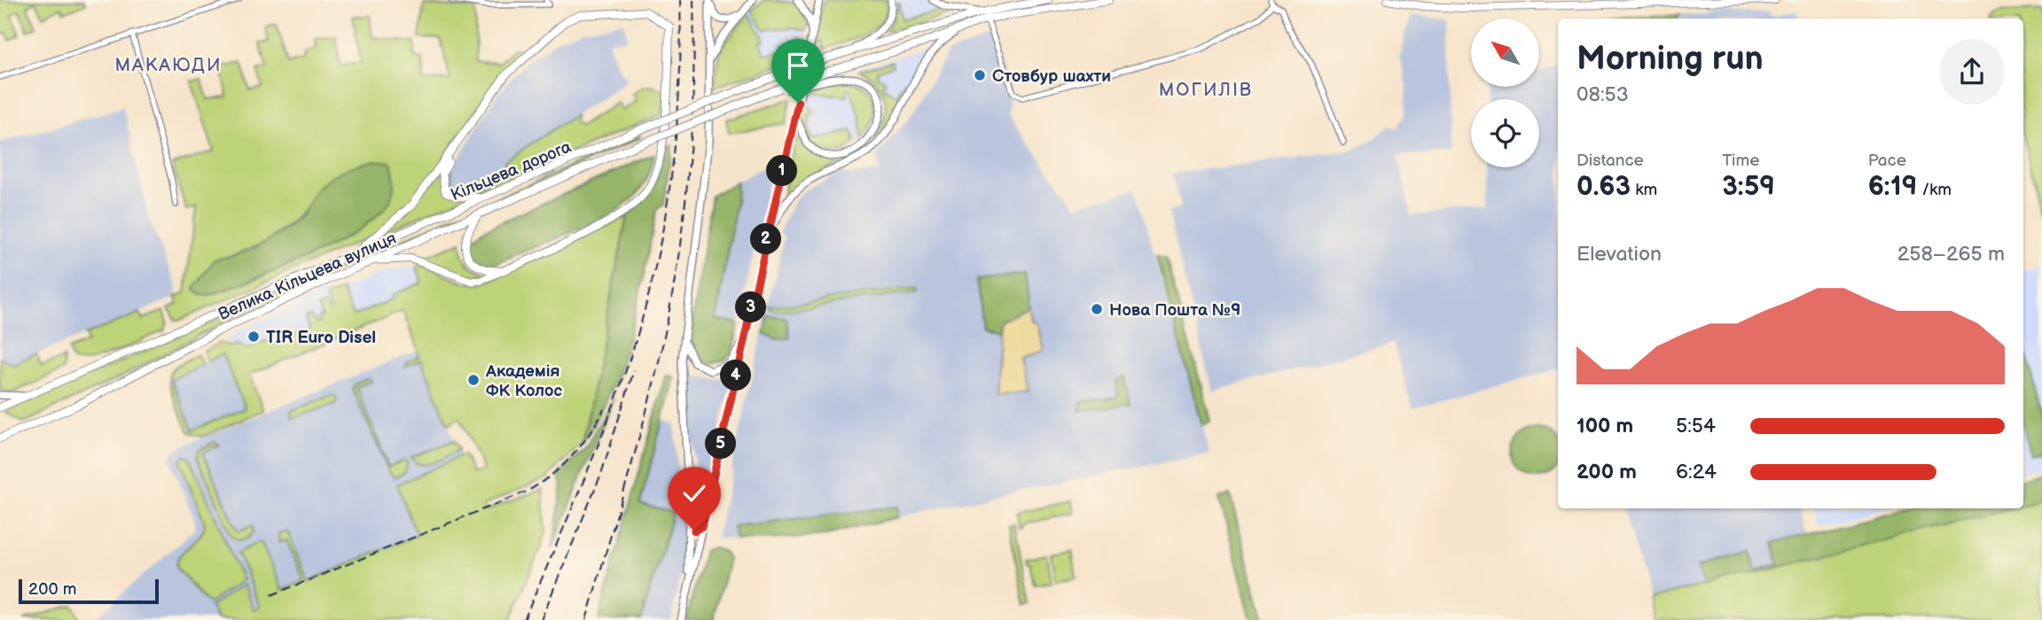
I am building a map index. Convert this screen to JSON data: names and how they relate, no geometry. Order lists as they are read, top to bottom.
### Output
{
  "streets": {
    "highway": ["Кільцева дорога", "Велика Кільцева вулиця"]
  },
  "crossings": [
    ["Кільцева дорога", "Велика Кільцева вулиця"]
  ],
  "districts": ["МАКАЮДИ", "МОГИЛІВ"],
  "places": [
    "Стовбур шахти",
    "Нова Пошта №9",
    "TIR Euro Disel",
    "Академія ФК Колос"
  ],
  "scale_bar": "200 m",
  "north": "top left",
  "page": {
    "heading": ["Morning run", "08:53"],
    "stats": [
      ["Distance", "0.63 km"],
      ["Time", "3:59"],
      ["Pace", "6:19 /km"]
    ],
    "pins": [
      "1",
      "2",
      "3",
      "4",
      "5"
    ],
    "chart": ["Elevation", "258–265 m"],
    "list": [
      {
        "name": "100 m",
        "note": "5:54"
      },
      {
        "name": "200 m",
        "note": "6:24"
      }
    ],
    "scale": "200 m"
  }
}
